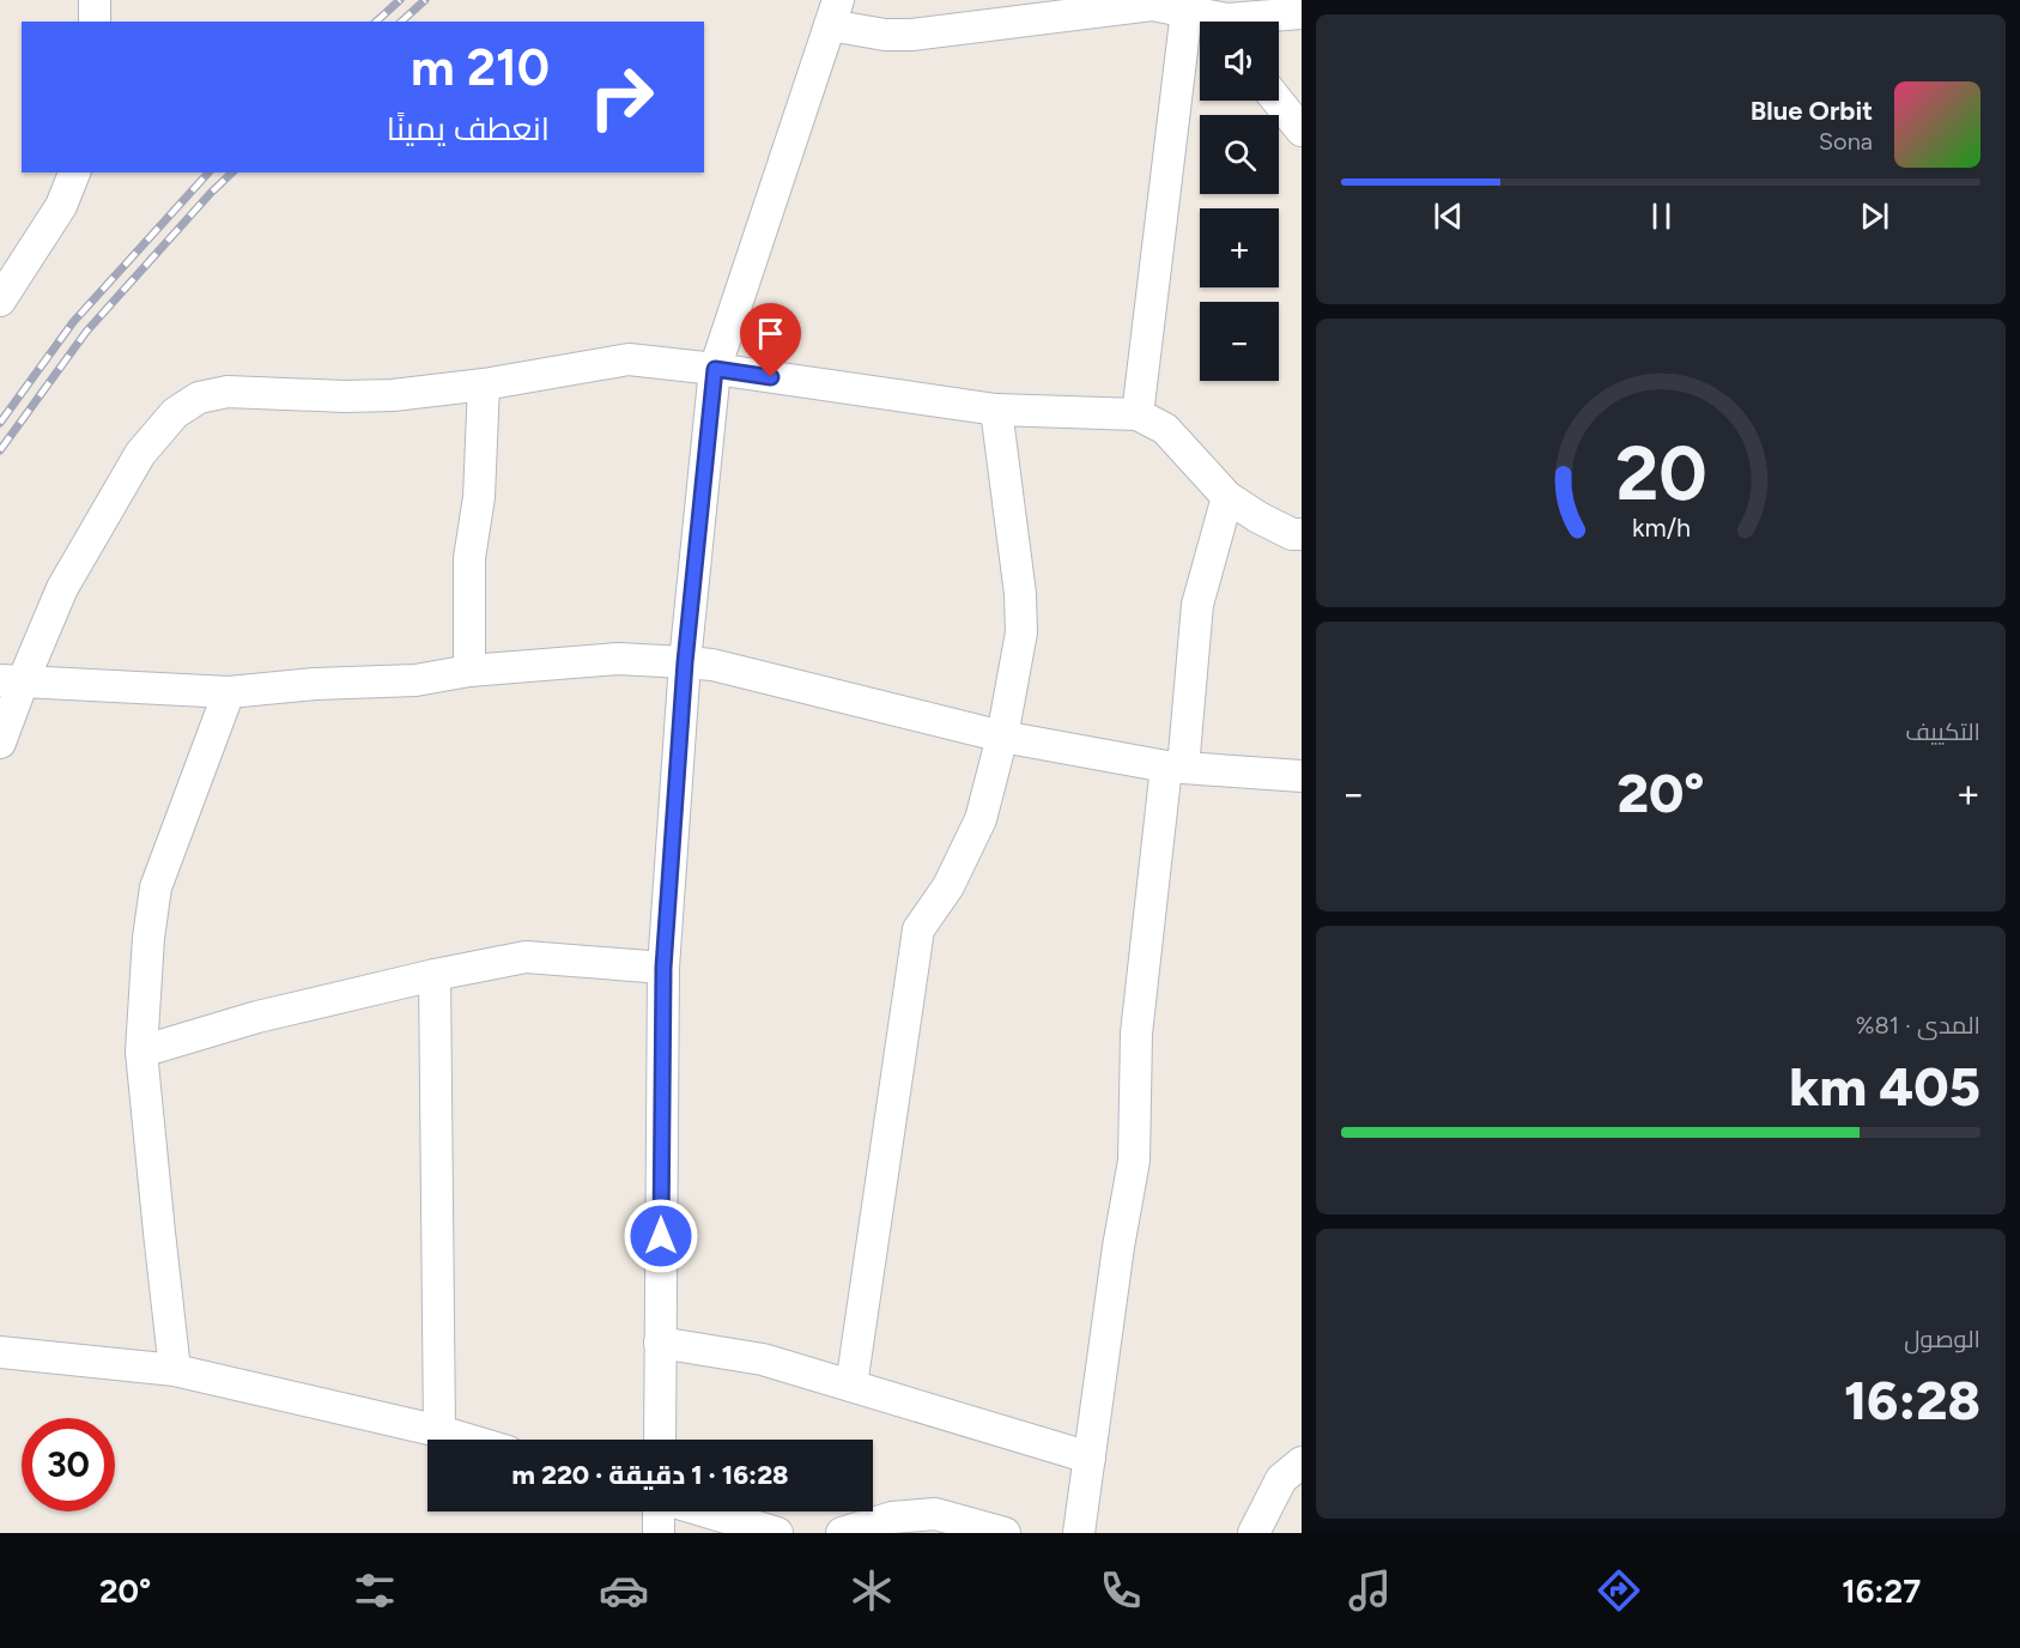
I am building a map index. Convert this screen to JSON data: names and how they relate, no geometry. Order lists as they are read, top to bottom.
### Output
{
  "page": {
    "map_buttons": ["+", "−"],
    "turn": ["210 m", "انعطف يمينًا"],
    "song": ["Blue Orbit", "Sona"],
    "tile": [
      "التكييف",
      ["المدى · 81%", "405 km"],
      ["الوصول", "16:28"]
    ],
    "heat": ["−", "20°", "+"],
    "limit": "30",
    "trip": "16:28 · 1 دقيقة · 220 m",
    "tabs": ["16:27", "20°"],
    "gauge": ["20", "km/h"]
  }
}
